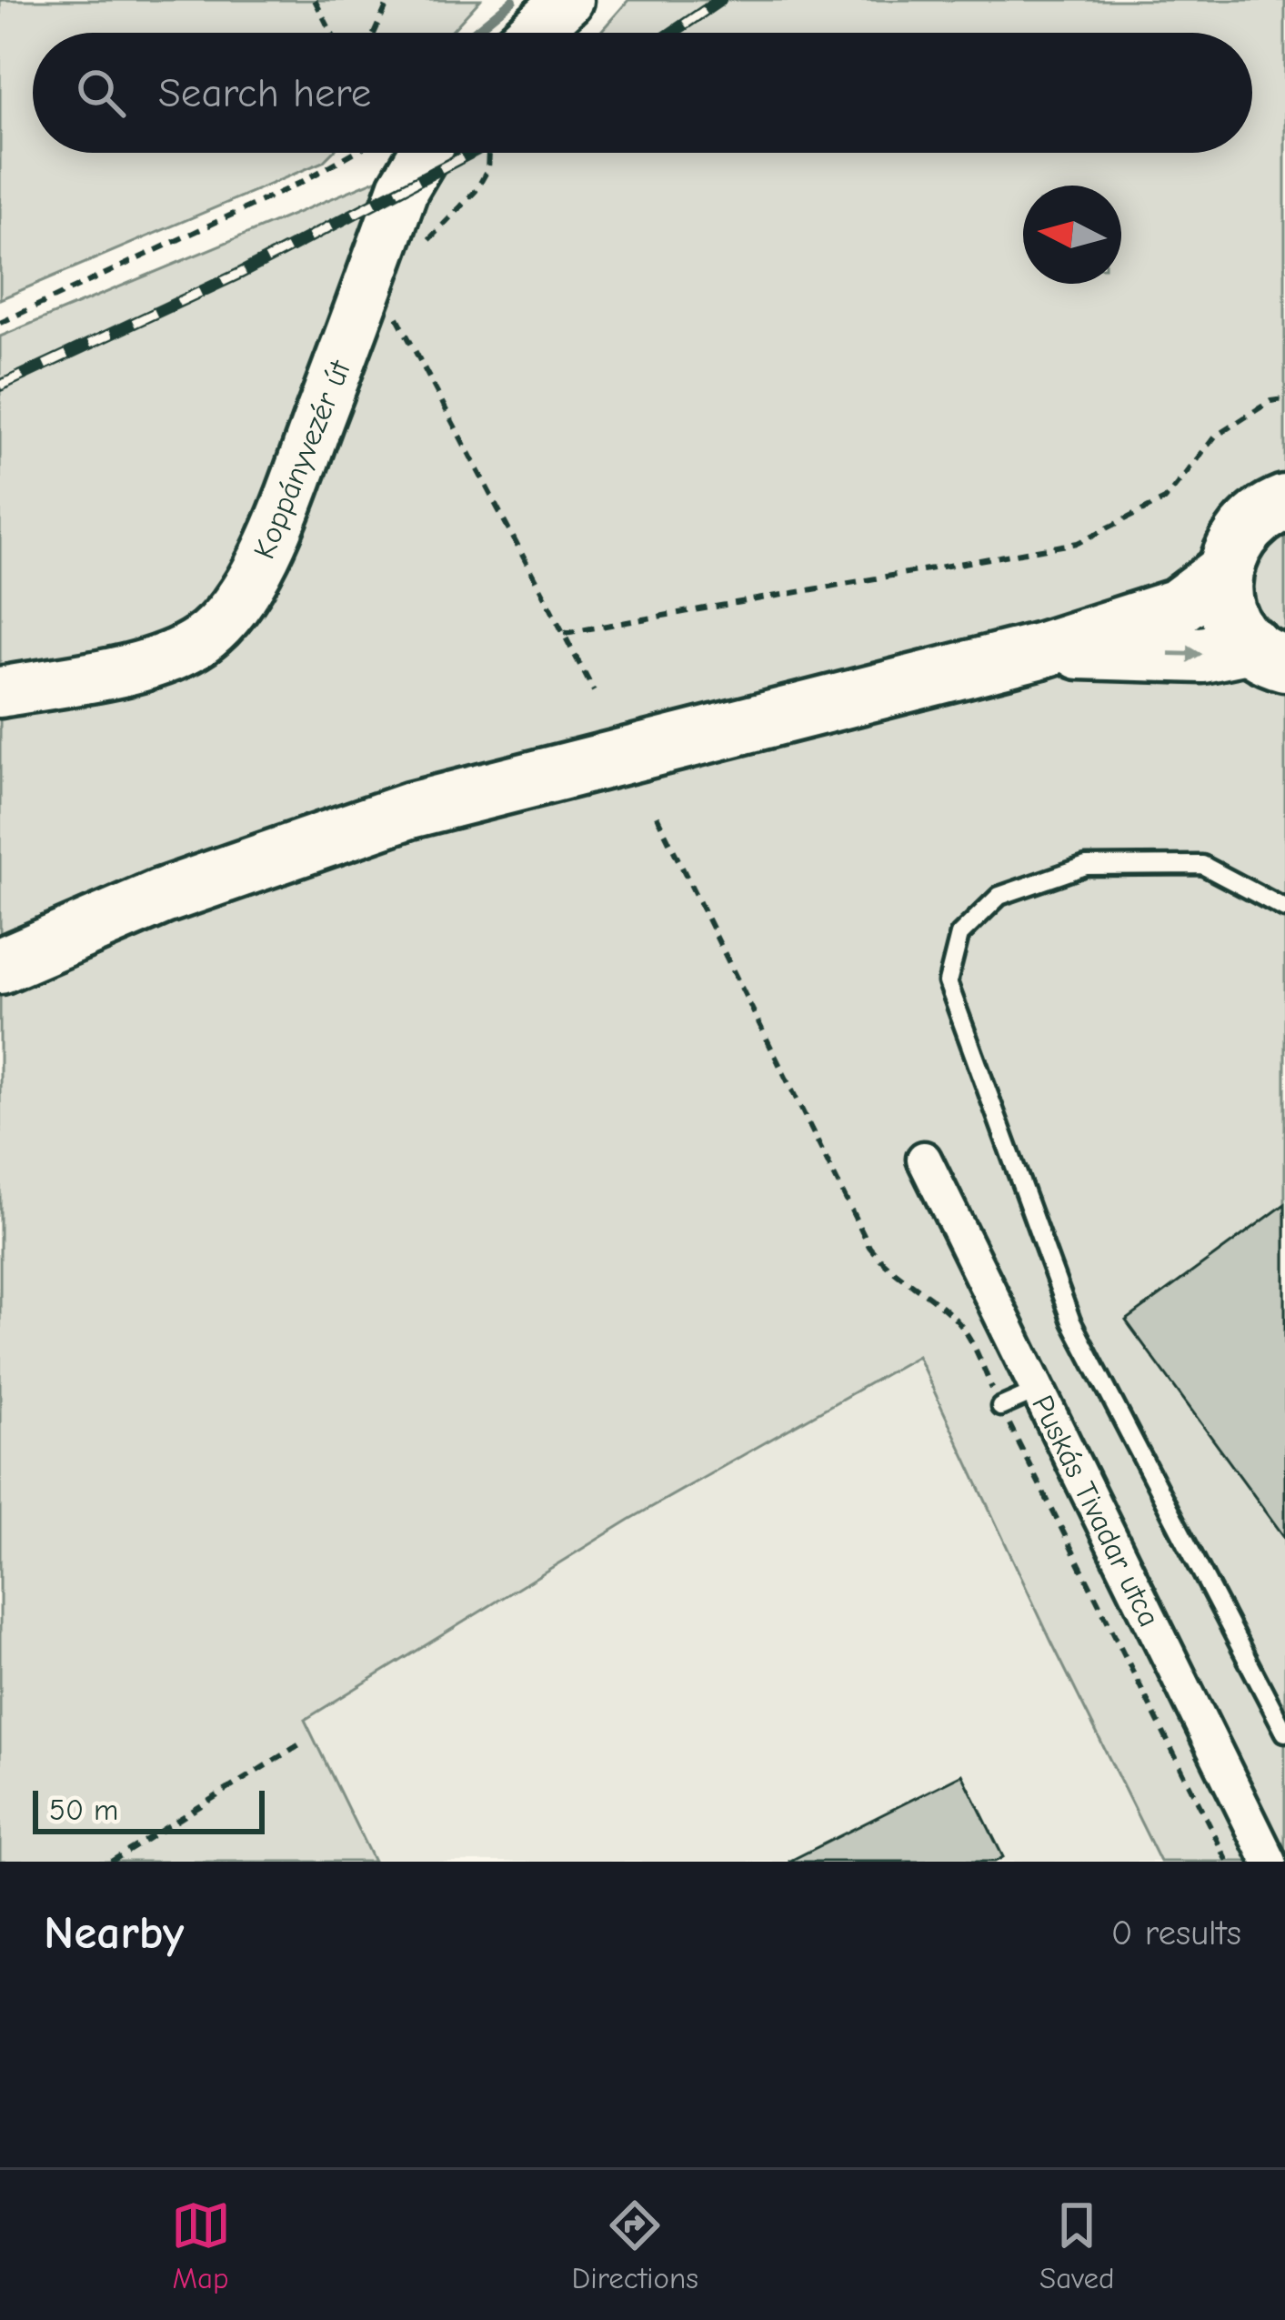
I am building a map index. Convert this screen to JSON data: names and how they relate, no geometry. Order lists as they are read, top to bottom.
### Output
{
  "streets": {
    "street": ["Koppányvezér út", "Puskás Tivadar utca"]
  },
  "scale_bar": "50 m",
  "north": "left",
  "page": {
    "search": "Search here",
    "scale": "50 m",
    "heading": ["Nearby", "0 results"],
    "nav": ["Map", "Directions", "Saved"]
  }
}
